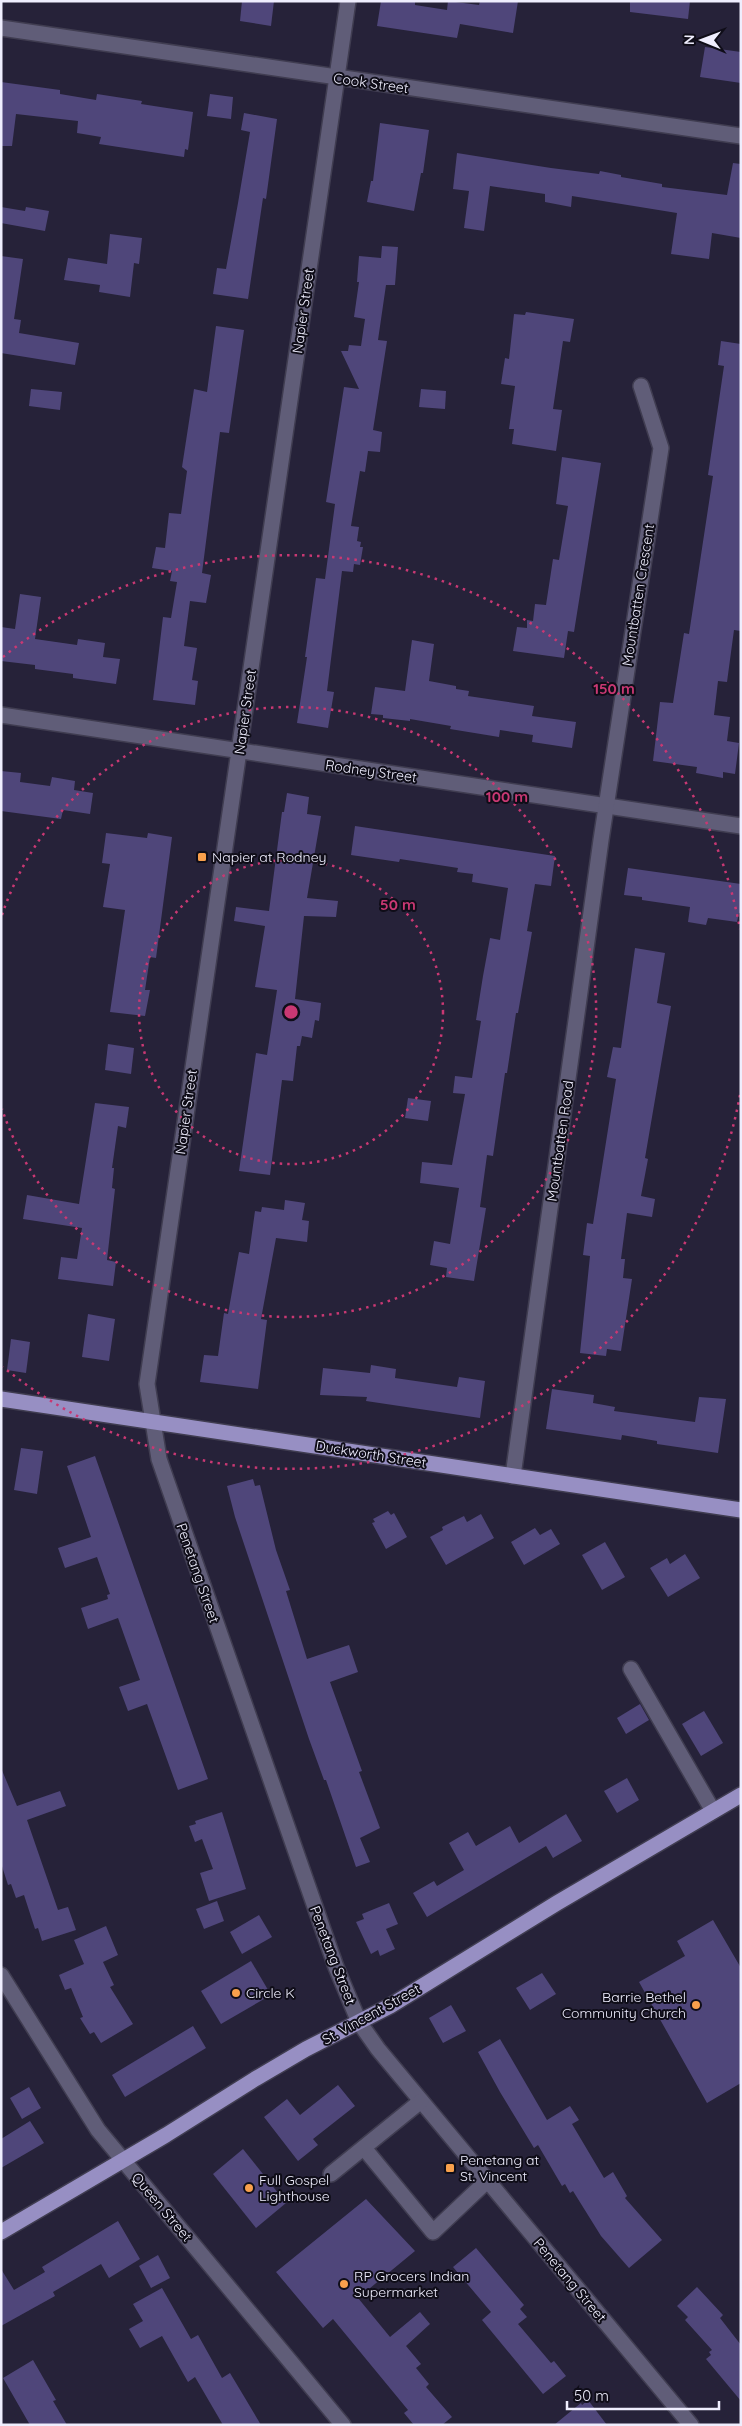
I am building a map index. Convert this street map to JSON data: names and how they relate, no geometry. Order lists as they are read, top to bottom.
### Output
{
  "streets": {
    "main road": ["Duckworth Street", "St. Vincent Street"],
    "street": [
      "Cook Street",
      "Napier Street",
      "Mountbatten Crescent",
      "Rodney Street",
      "Mountbatten Road",
      "Penetang Street",
      "Queen Street"
    ]
  },
  "crossings": [
    ["Cook Street", "Napier Street"],
    ["Napier Street", "Rodney Street"],
    ["Napier Street", "Duckworth Street"],
    ["Napier Street", "Penetang Street"],
    ["Mountbatten Crescent", "Rodney Street"],
    ["Mountbatten Crescent", "Mountbatten Road"],
    ["Rodney Street", "Mountbatten Road"],
    ["Mountbatten Road", "Duckworth Street"],
    ["Duckworth Street", "Penetang Street"],
    ["Penetang Street", "St. Vincent Street"],
    ["St. Vincent Street", "Queen Street"]
  ],
  "places": {
    "transit": ["Napier at Rodney", "Penetang at St. Vincent"],
    "other": [
      "Circle K",
      "Barrie Bethel Community Church",
      "Full Gospel Lighthouse",
      "RP Grocers Indian Supermarket"
    ]
  },
  "scale_bar": "50 m",
  "north": "left",
  "rings": ["150 m", "100 m", "50 m"]
}
